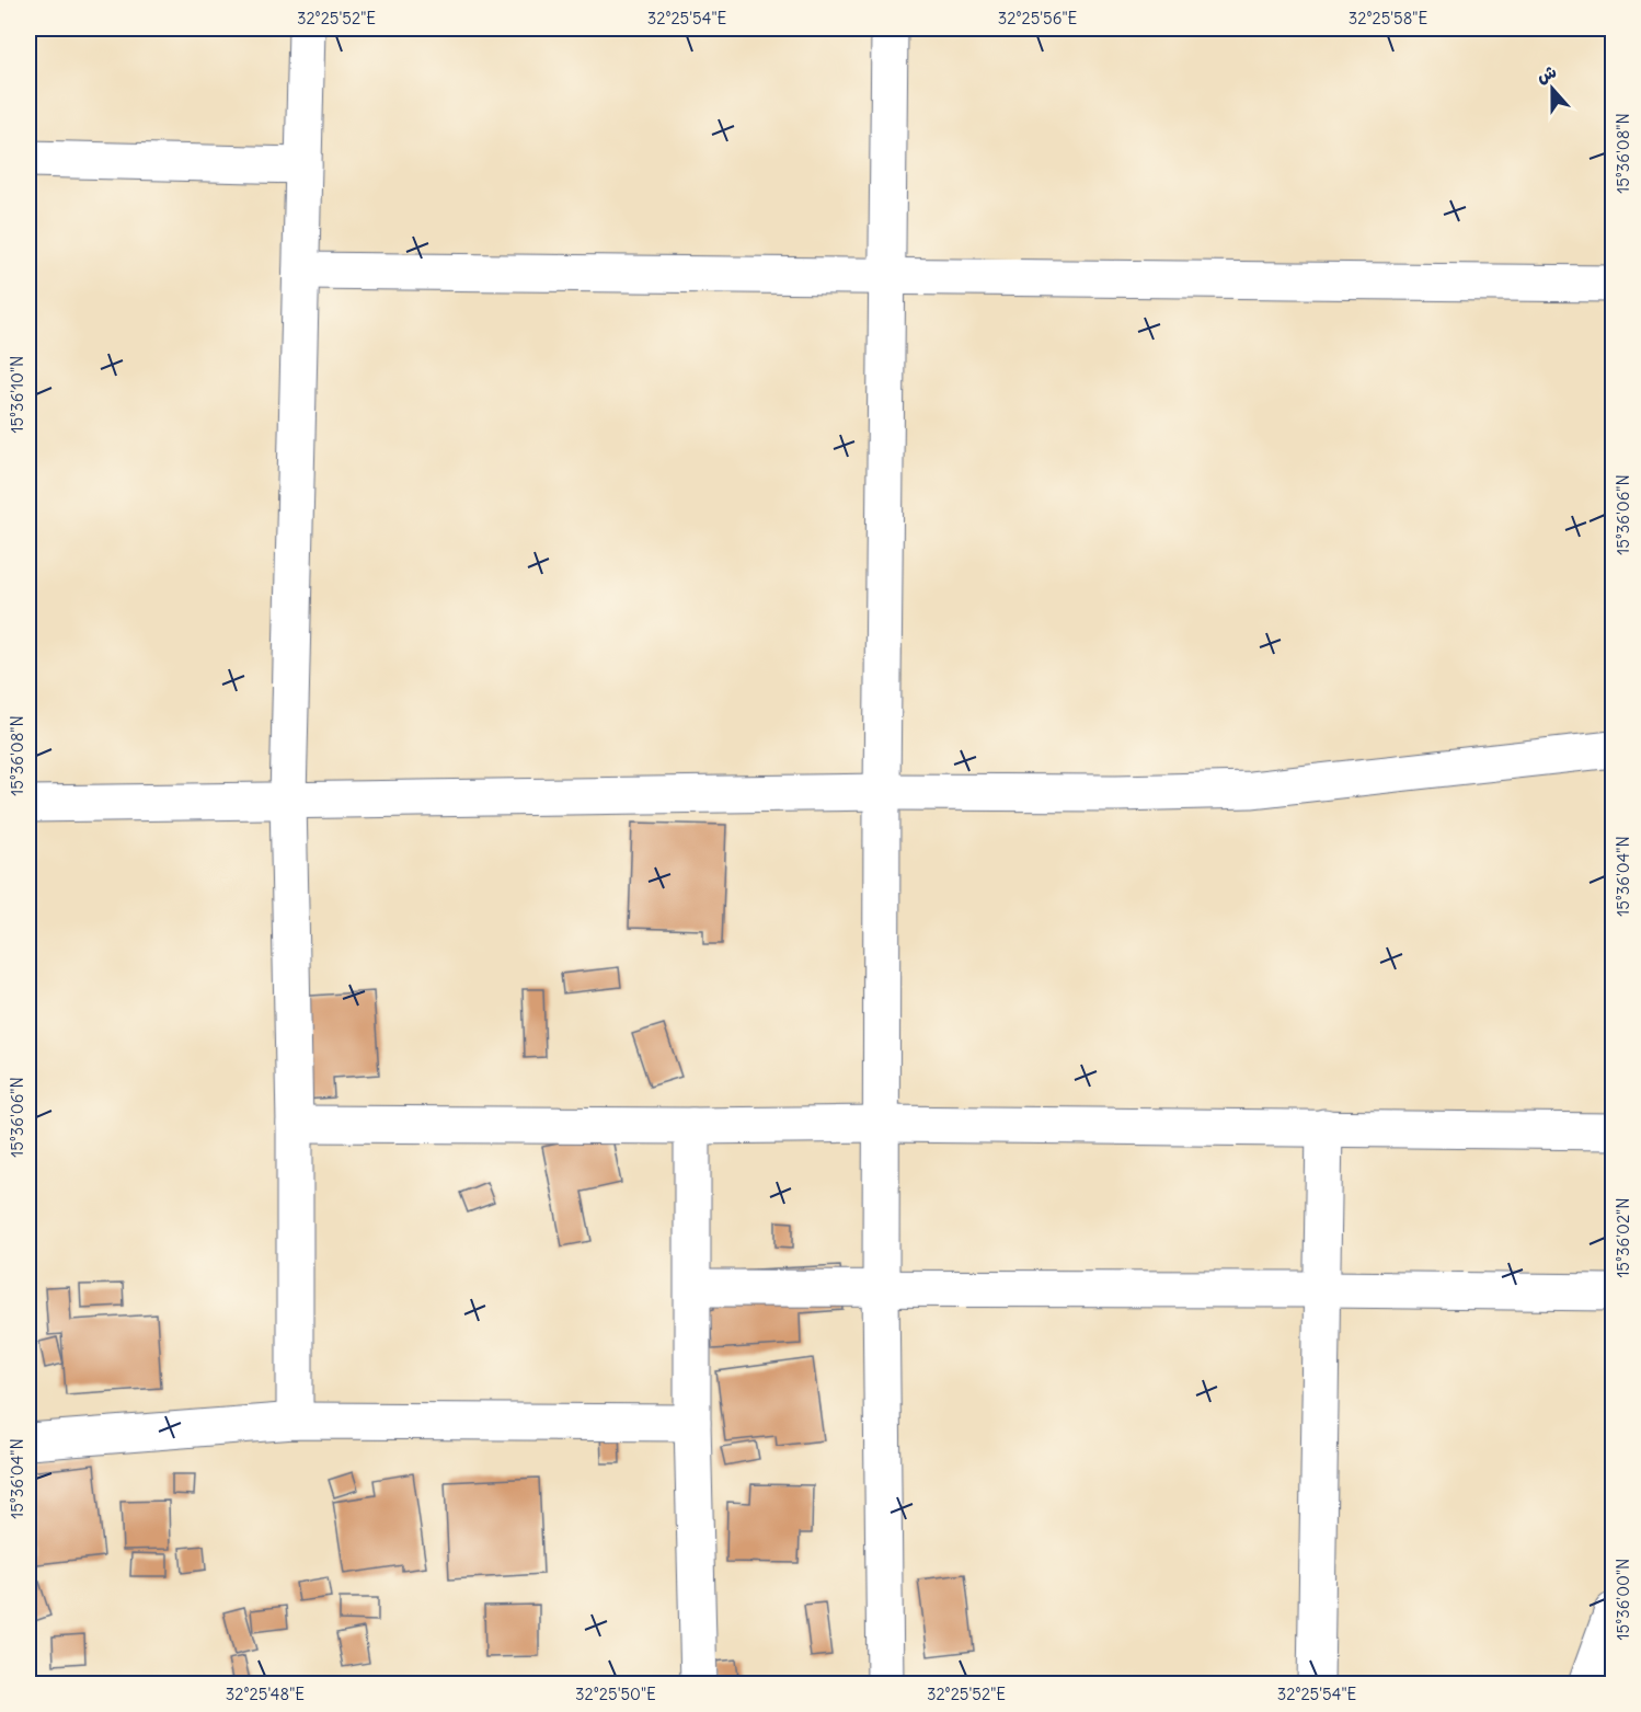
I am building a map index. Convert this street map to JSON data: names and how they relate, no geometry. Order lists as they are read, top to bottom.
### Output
{
  "north": "top",
  "coordinates": [
    "32°25'52\"E",
    "32°25'54\"E",
    "32°25'56\"E",
    "32°25'58\"E",
    "15°36'08\"N",
    "15°36'10\"N",
    "15°36'06\"N",
    "15°36'04\"N",
    "15°36'02\"N",
    "15°36'00\"N",
    "32°25'48\"E",
    "32°25'50\"E"
  ]
}
